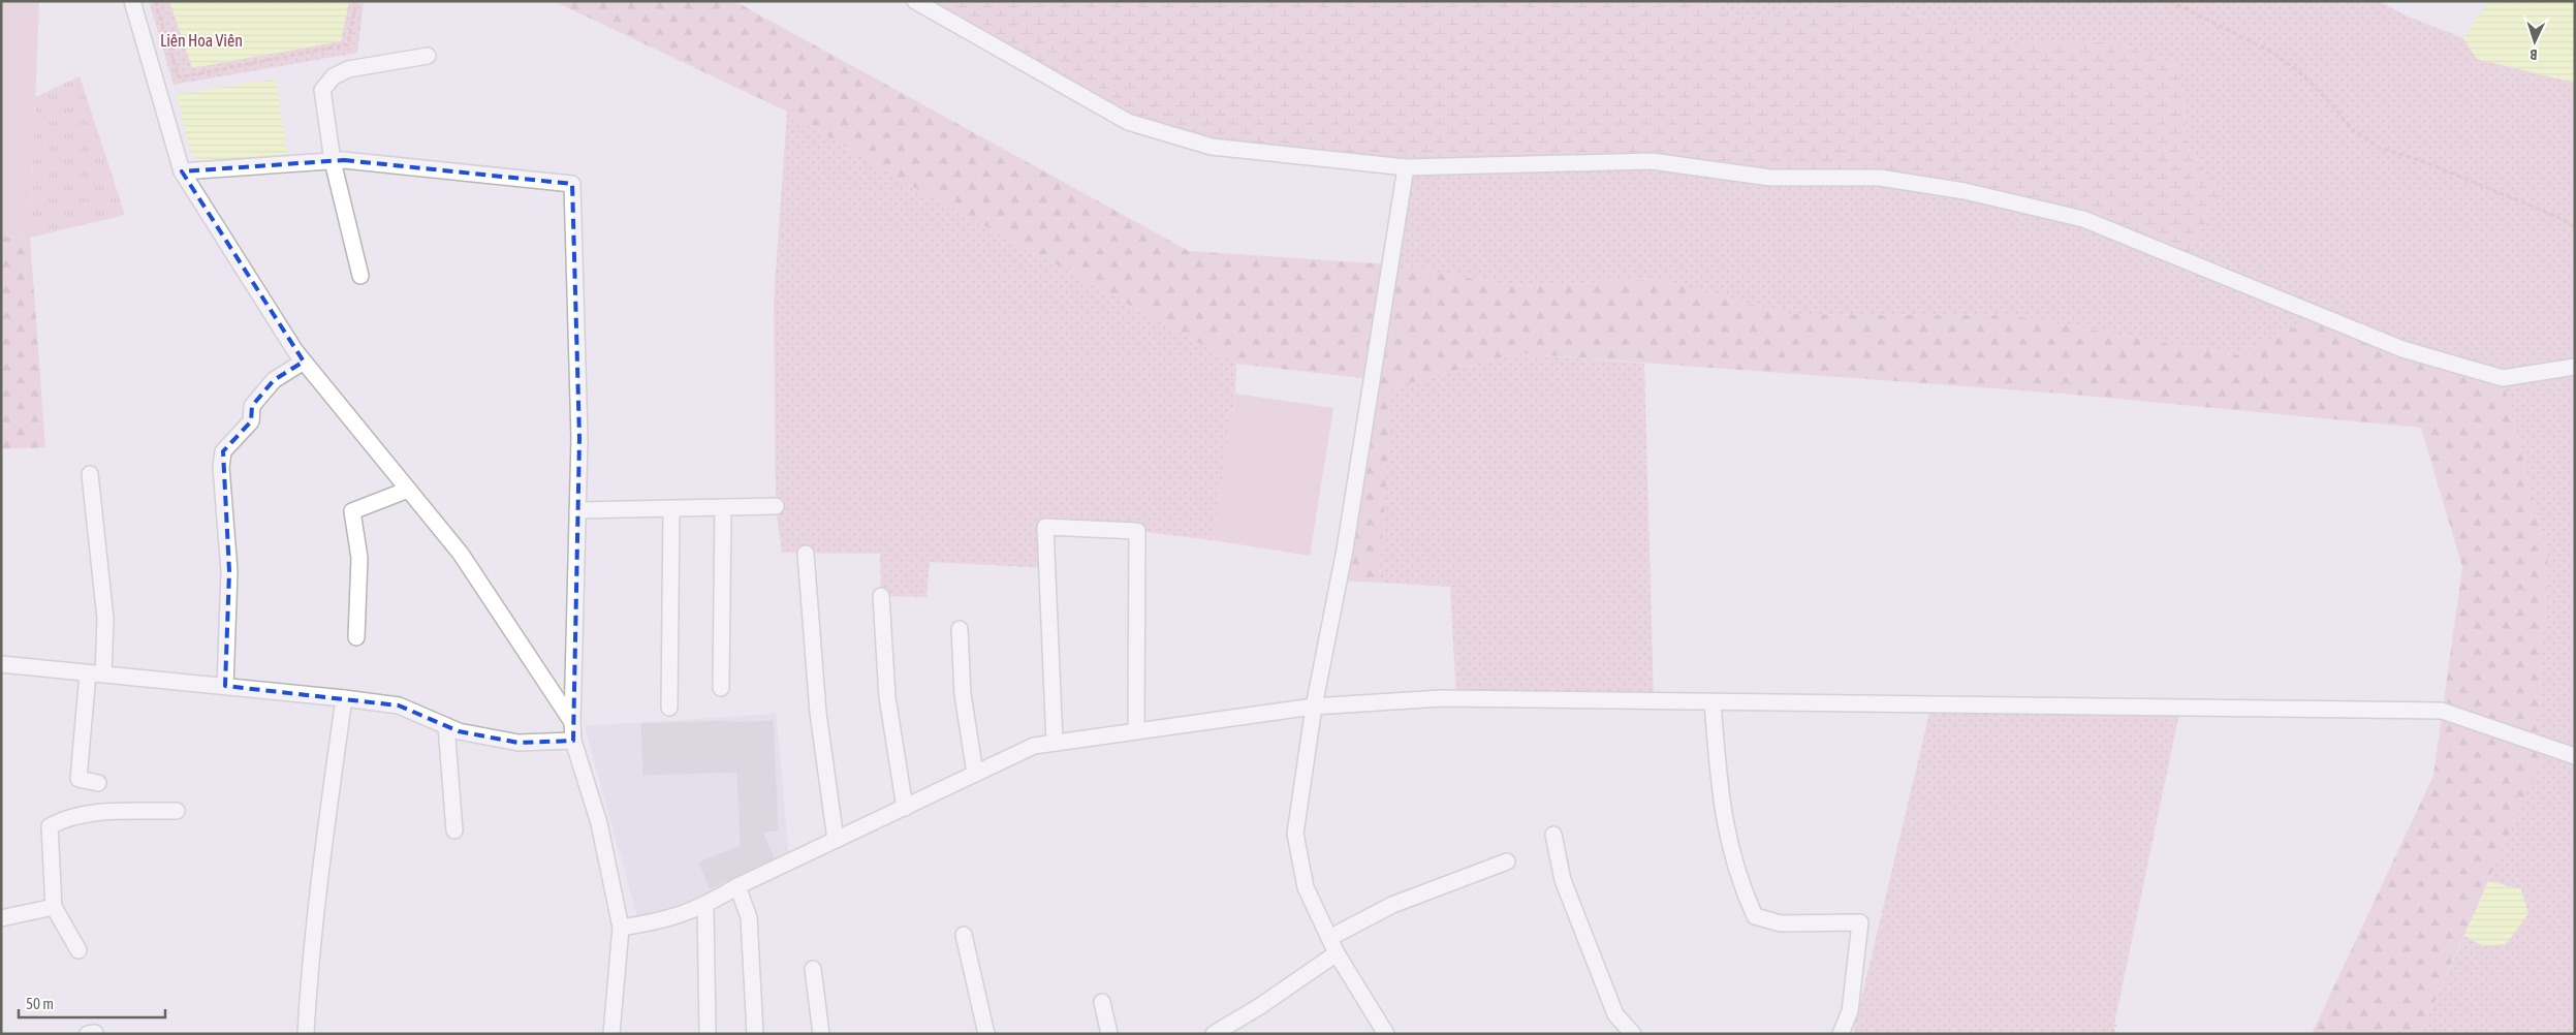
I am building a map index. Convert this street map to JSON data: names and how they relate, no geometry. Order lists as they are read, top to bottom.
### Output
{
  "parks": ["Liên Hoa Viên"],
  "scale_bar": "50 m",
  "north": "bottom"
}
